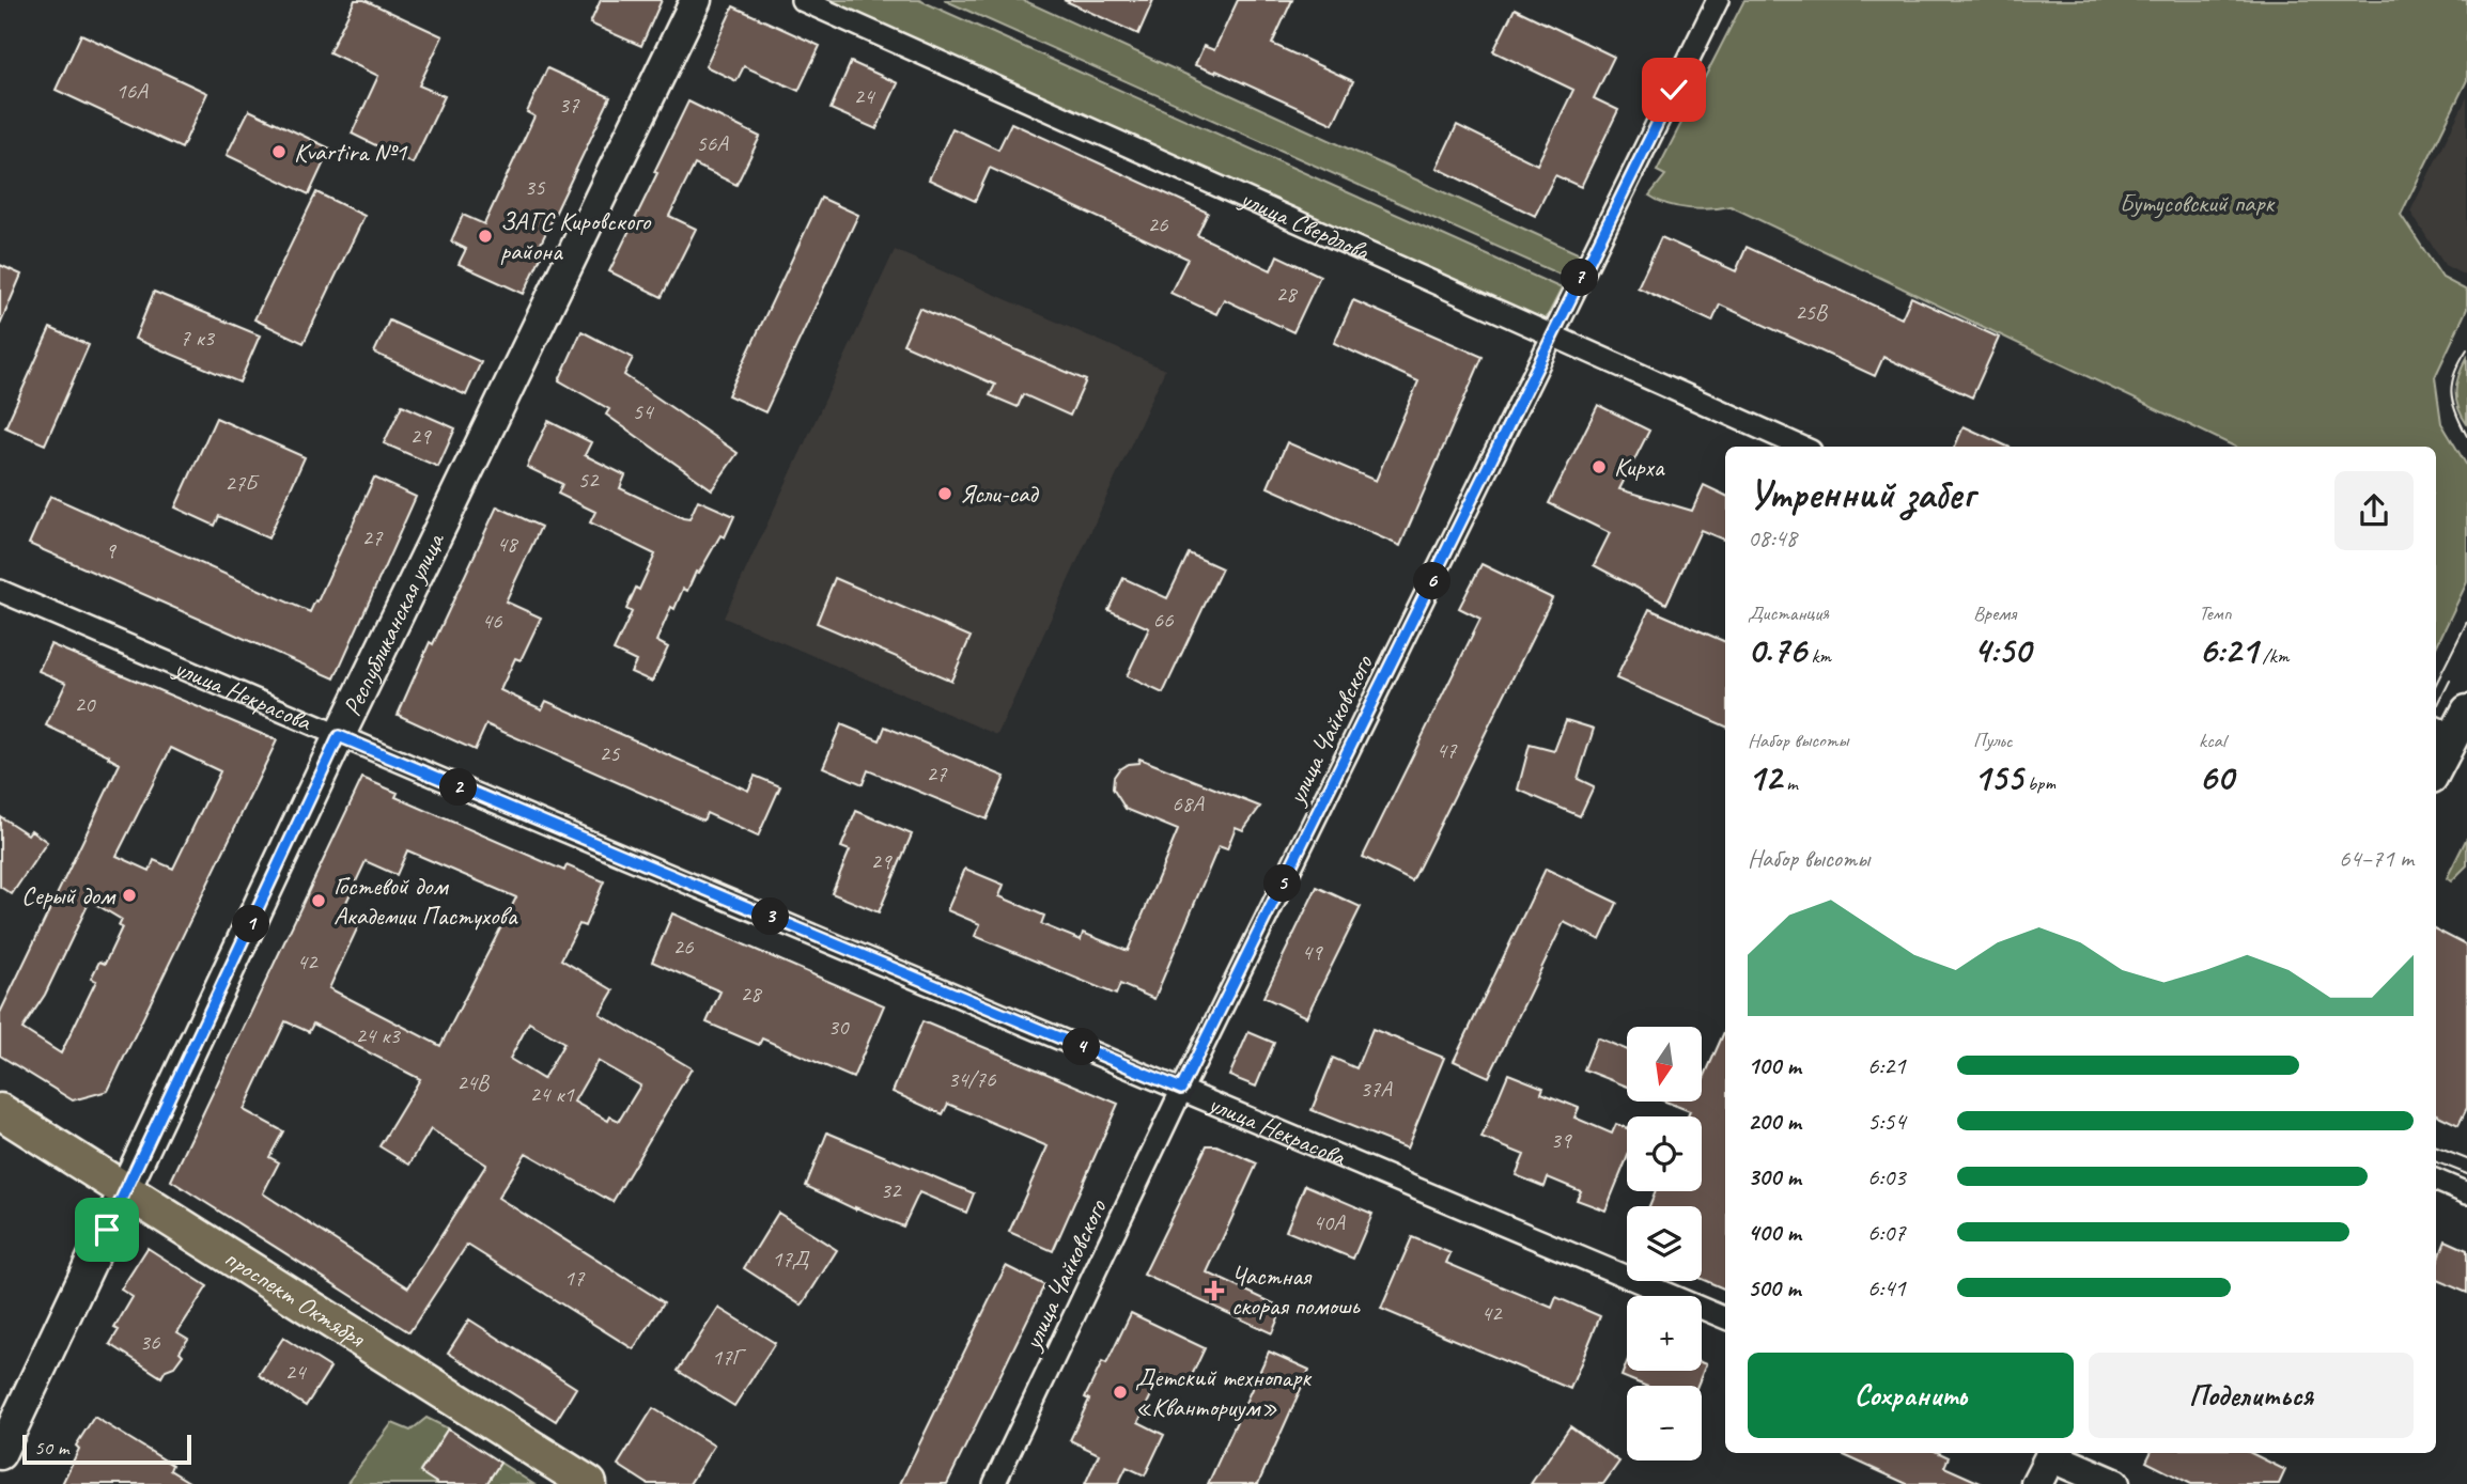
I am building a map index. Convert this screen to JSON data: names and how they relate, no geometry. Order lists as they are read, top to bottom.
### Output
{
  "streets": {
    "main road": ["Республиканская улица", "проспект Октября"],
    "street": ["улица Свердлова", "улица Некрасова", "улица Чайковского"]
  },
  "crossings": [
    ["улица Свердлова", "улица Чайковского"],
    ["Республиканская улица", "улица Некрасова"],
    ["Республиканская улица", "проспект Октября"],
    ["улица Некрасова", "улица Чайковского"]
  ],
  "parks": ["Бутусовский парк"],
  "places": {
    "other": [
      "Kvartira №1",
      "ЗАГС Кировского района",
      "Кирха",
      "Ясли-сад",
      "Серый дом",
      "Гостевой дом Академии Пастухова",
      "Детский технопарк «Кванториум»"
    ],
    "health": ["Частная скорая помошь"]
  },
  "house_numbers": [
    "16А",
    "24",
    "37",
    "56А",
    "35",
    "26",
    "28",
    "25В",
    "7 к3",
    "54",
    "29",
    "52",
    "27Б",
    "27",
    "48",
    "9",
    "66",
    "46",
    "20",
    "47",
    "25",
    "27",
    "68А",
    "29",
    "26",
    "49",
    "42",
    "28",
    "30",
    "24 к3",
    "34/76",
    "24В",
    "37А",
    "24 к1",
    "39",
    "32",
    "40А",
    "17Д",
    "17",
    "42",
    "36",
    "17Г",
    "24"
  ],
  "scale_bar": "50 m",
  "north": "bottom",
  "page": {
    "pins": [
      "7",
      "6",
      "2",
      "5",
      "3",
      "1",
      "4"
    ],
    "heading": ["Утренний забег", "08:48"],
    "stats": [
      ["Дистанция", "0.76 km"],
      ["Время", "4:50"],
      ["Темп", "6:21 /km"],
      ["Набор высоты", "12 m"],
      ["Пульс", "155 bpm"],
      ["kcal", "60"]
    ],
    "chart": ["Набор высоты", "64–71 m"],
    "map_buttons": ["+", "−"],
    "list": [
      {
        "name": "100 m",
        "note": "6:21"
      },
      {
        "name": "200 m",
        "note": "5:54"
      },
      {
        "name": "300 m",
        "note": "6:03"
      },
      {
        "name": "400 m",
        "note": "6:07"
      },
      {
        "name": "500 m",
        "note": "6:41"
      }
    ],
    "buttons": ["Сохранить", "Поделиться"],
    "scale": "50 m"
  }
}
